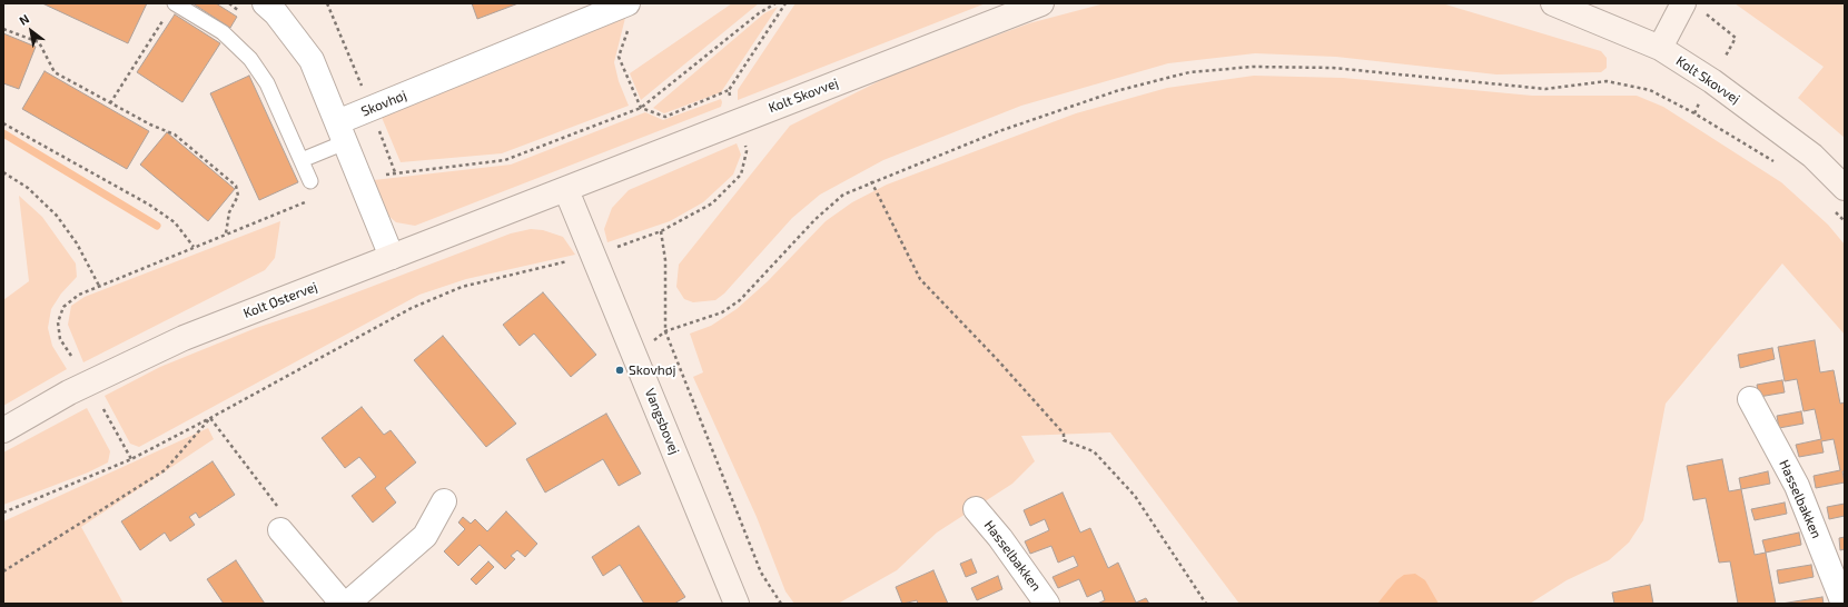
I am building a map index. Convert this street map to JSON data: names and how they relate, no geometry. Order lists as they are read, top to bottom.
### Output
{
  "streets": {
    "street": [
      "Kolt Skovvej",
      "Skovhøj",
      "Kolt Østervej",
      "Vangsbovej",
      "Hasselbakken"
    ]
  },
  "crossings": [
    ["Kolt Skovvej", "Kolt Østervej"],
    ["Kolt Skovvej", "Vangsbovej"],
    ["Kolt Østervej", "Vangsbovej"]
  ],
  "places": ["Skovhøj"],
  "north": "top left"
}
